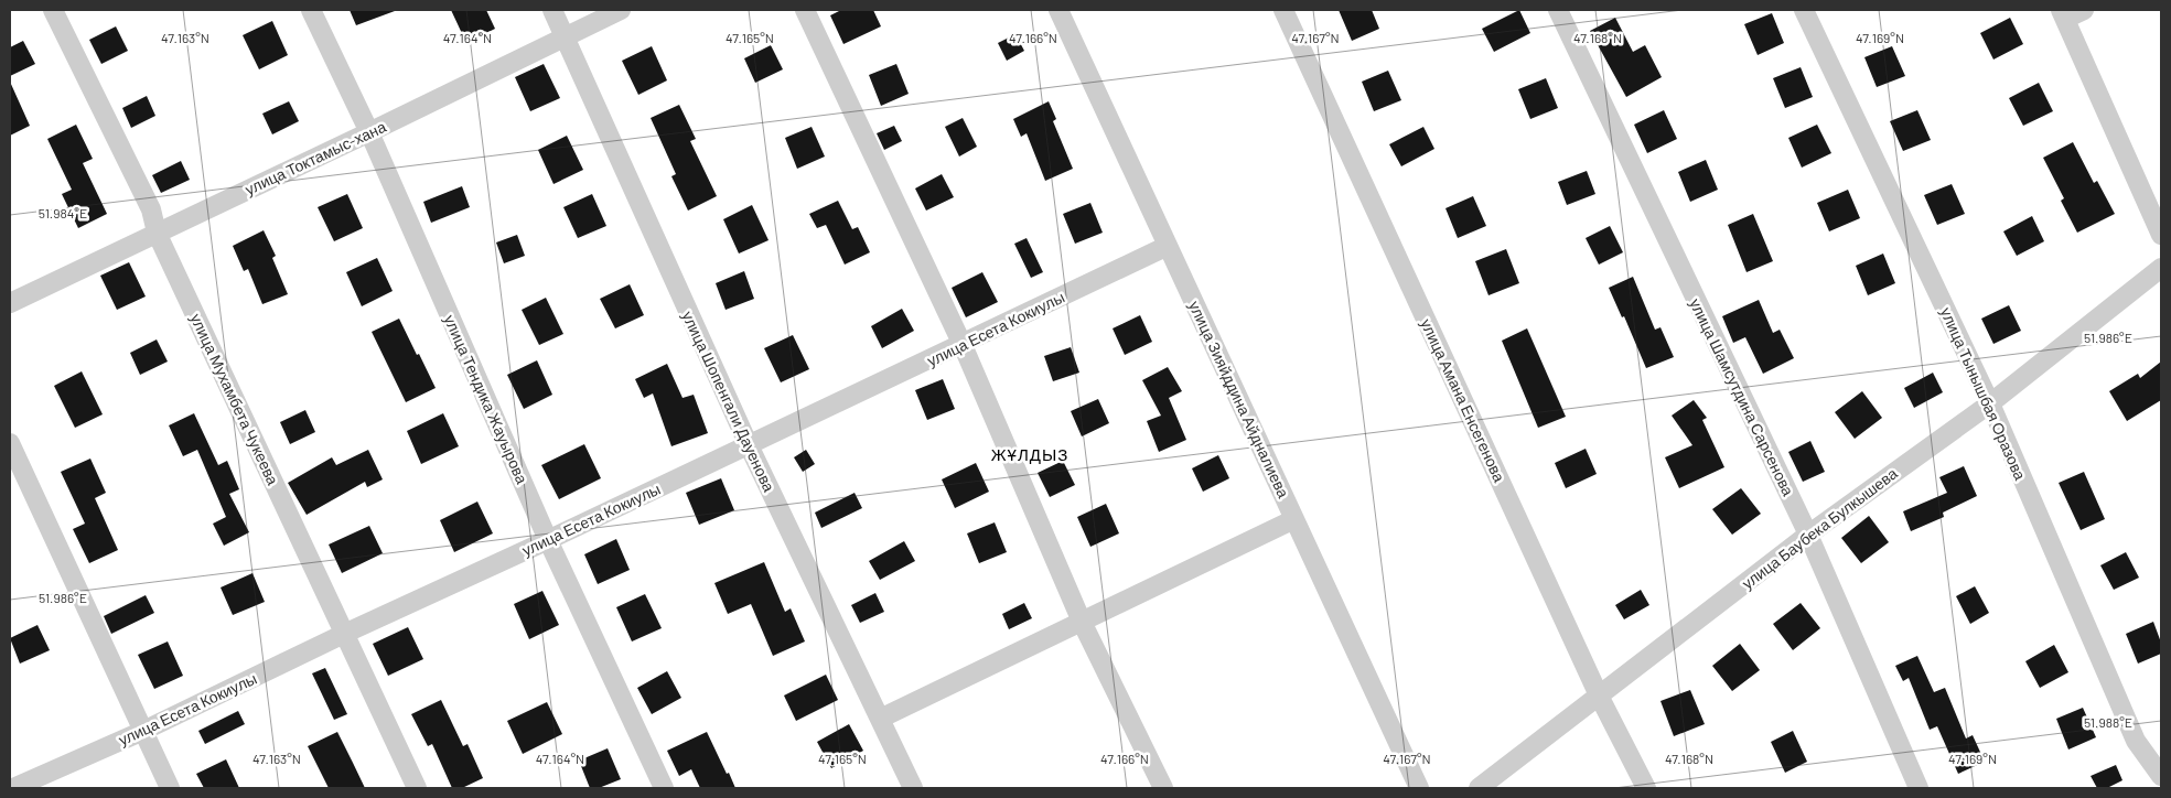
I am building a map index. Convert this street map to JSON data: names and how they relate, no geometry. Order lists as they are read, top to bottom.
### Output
{
  "streets": {
    "street": [
      "улица Токтамыс-хана",
      "улица Есета Кокиулы",
      "улица Тынышбая Оразова",
      "улица Шамсутдина Сарсенова",
      "улица Мухамбета Чукеева",
      "улица Тендика Жауырова",
      "улица Зияйддина Айдналиева",
      "улица Амана Енсегенова",
      "улица Шопенгали Дауенова",
      "улица Баубека Булкышева"
    ]
  },
  "crossings": [
    ["улица Токтамыс-хана", "улица Мухамбета Чукеева"],
    ["улица Токтамыс-хана", "улица Тендика Жауырова"],
    ["улица Токтамыс-хана", "улица Шопенгали Дауенова"],
    ["улица Есета Кокиулы", "улица Мухамбета Чукеева"],
    ["улица Есета Кокиулы", "улица Тендика Жауырова"],
    ["улица Есета Кокиулы", "улица Зияйддина Айдналиева"],
    ["улица Есета Кокиулы", "улица Шопенгали Дауенова"],
    ["улица Тынышбая Оразова", "улица Баубека Булкышева"],
    ["улица Шамсутдина Сарсенова", "улица Баубека Булкышева"],
    ["улица Амана Енсегенова", "улица Баубека Булкышева"]
  ],
  "districts": ["ЖҰЛДЫЗ"],
  "coordinates": [
    "47.163°N",
    "47.164°N",
    "47.165°N",
    "47.166°N",
    "47.167°N",
    "47.168°N",
    "47.169°N",
    "51.984°E",
    "51.986°E",
    "51.988°E"
  ]
}
